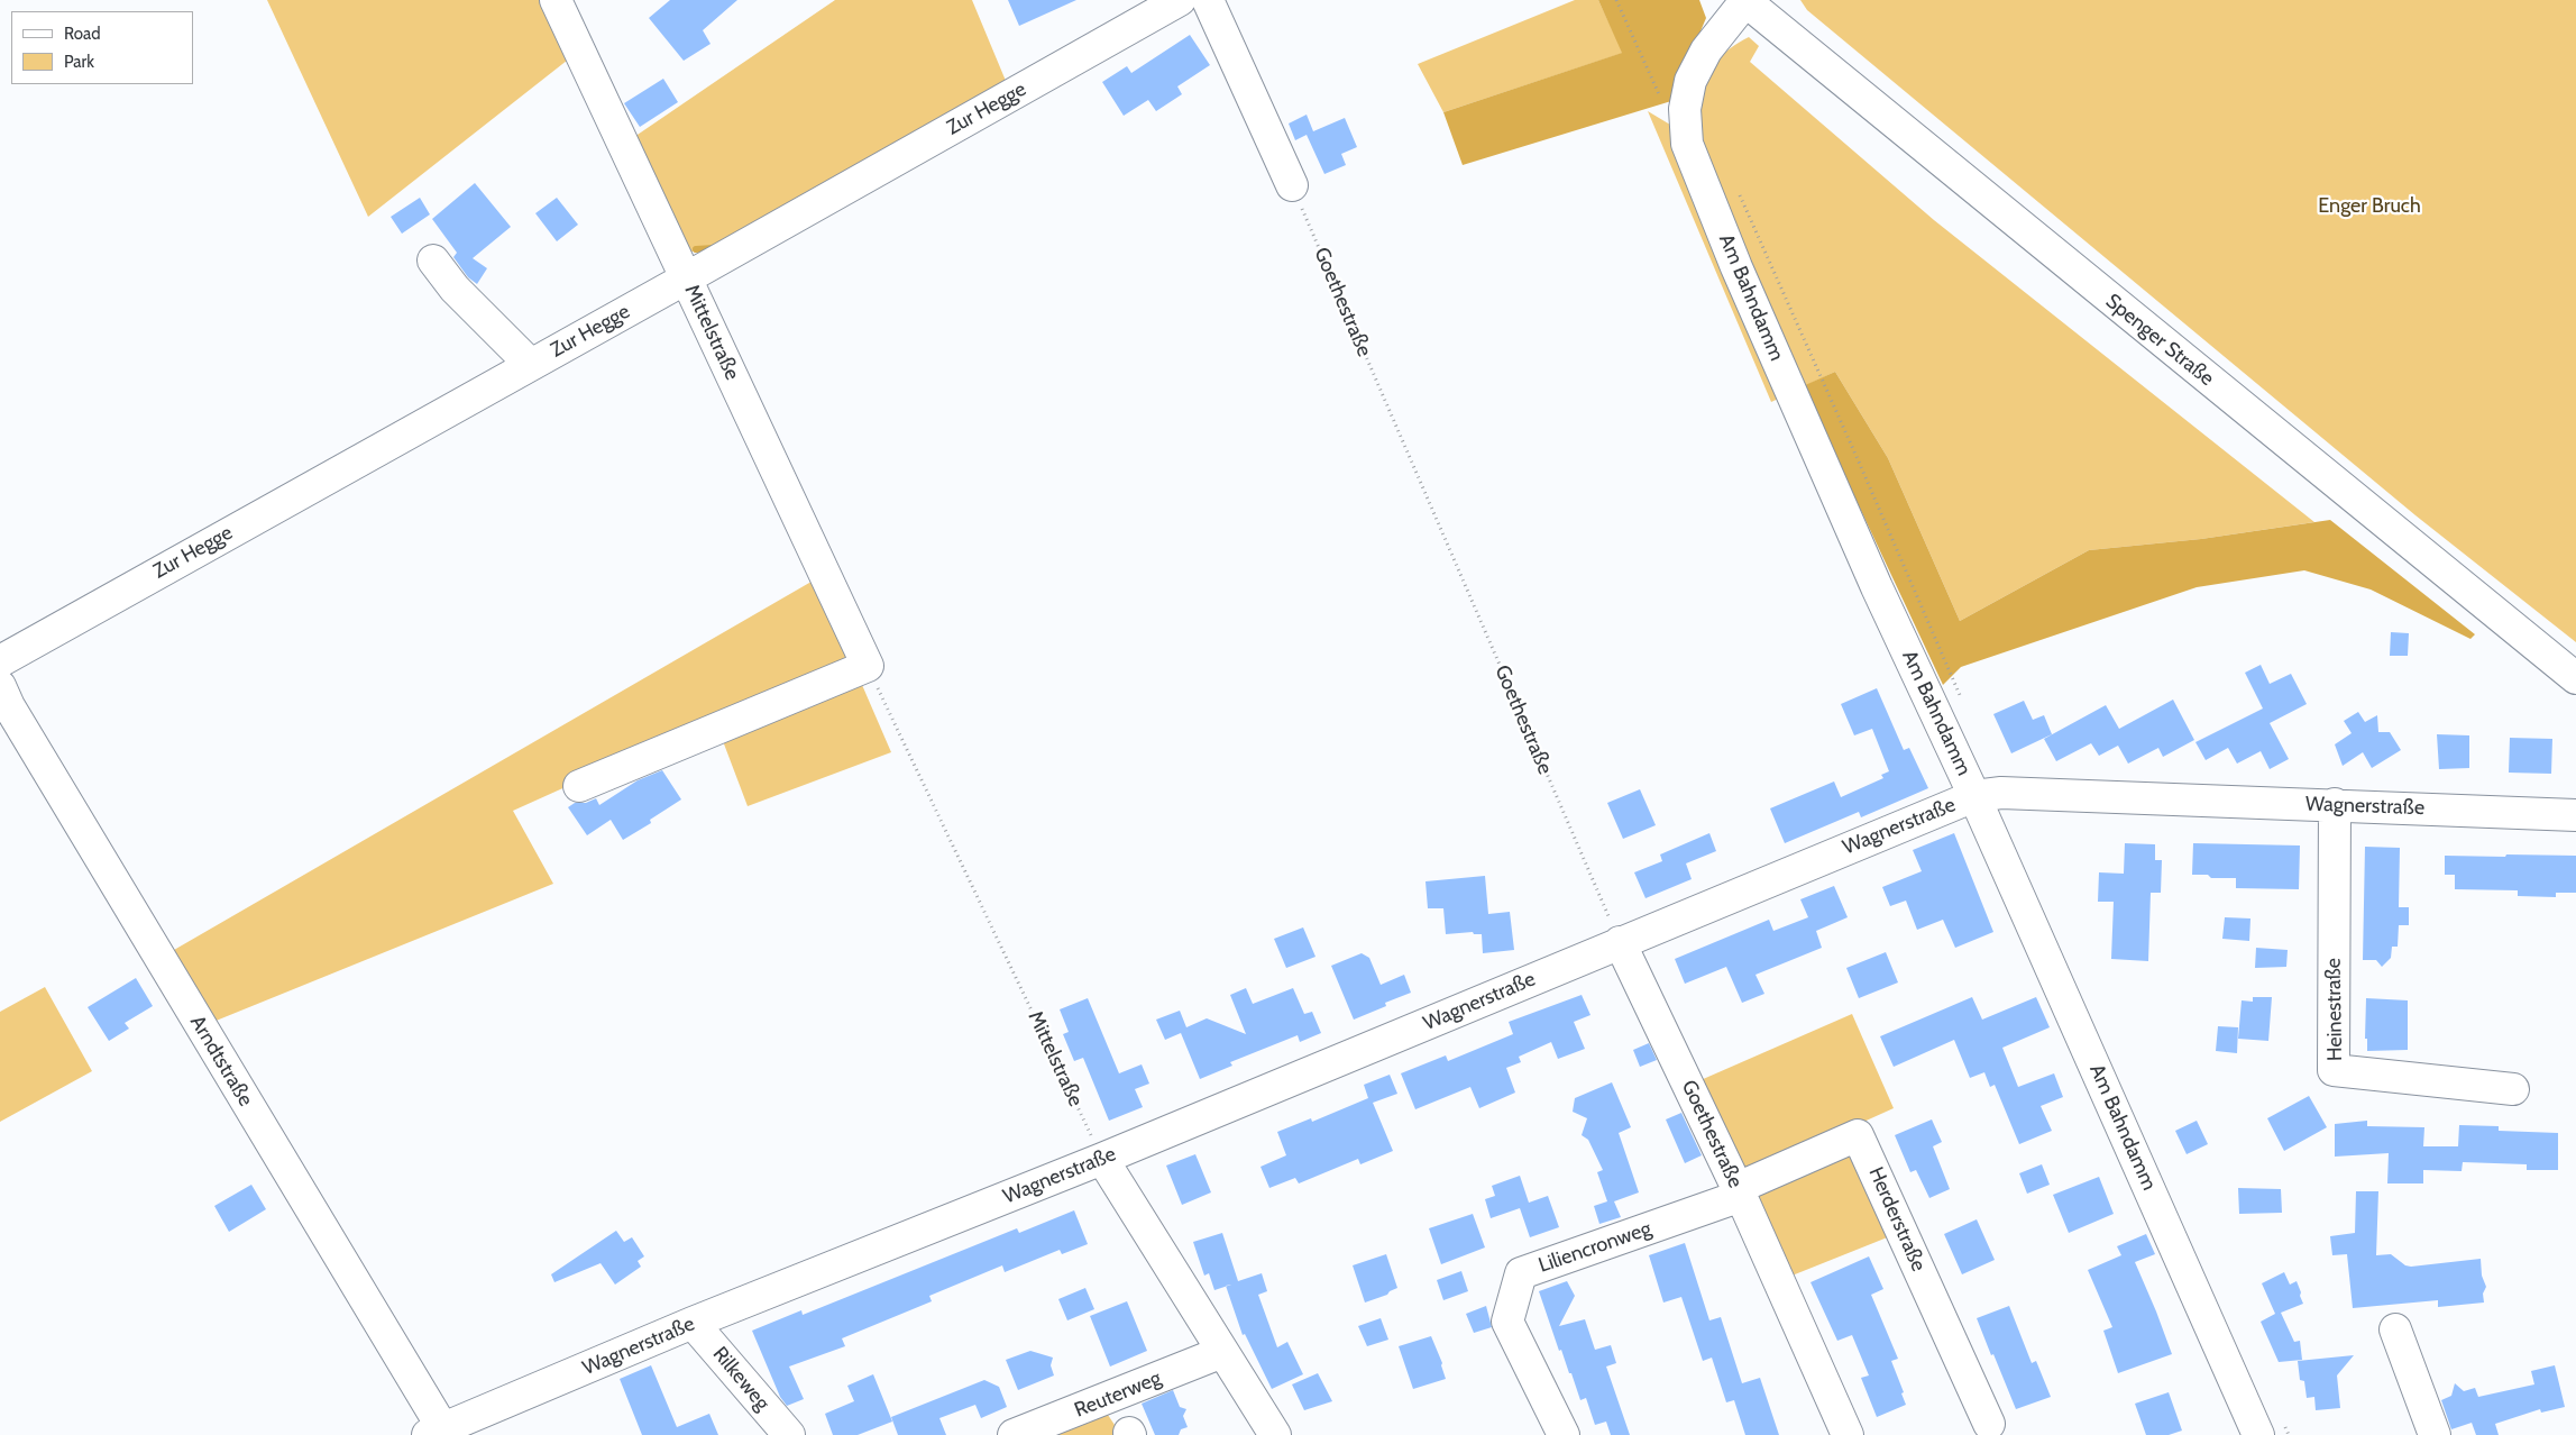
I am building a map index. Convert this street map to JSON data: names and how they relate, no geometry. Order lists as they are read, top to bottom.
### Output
{
  "streets": {
    "street": [
      "Zur Hegge",
      "Am Bahndamm",
      "Goethestraße",
      "Mittelstraße",
      "Spenger Straße",
      "Wagnerstraße",
      "Heinestraße",
      "Arndtstraße",
      "Herderstraße",
      "Liliencronweg",
      "Rilkeweg",
      "Reuterweg"
    ]
  },
  "crossings": [
    ["Zur Hegge", "Mittelstraße"],
    ["Am Bahndamm", "Spenger Straße"],
    ["Am Bahndamm", "Wagnerstraße"],
    ["Goethestraße", "Wagnerstraße"],
    ["Goethestraße", "Herderstraße"],
    ["Goethestraße", "Liliencronweg"],
    ["Mittelstraße", "Wagnerstraße"],
    ["Wagnerstraße", "Heinestraße"],
    ["Wagnerstraße", "Arndtstraße"],
    ["Wagnerstraße", "Rilkeweg"],
    ["Herderstraße", "Liliencronweg"]
  ],
  "parks": ["Enger Bruch"],
  "legend": ["Road", "Park"]
}
